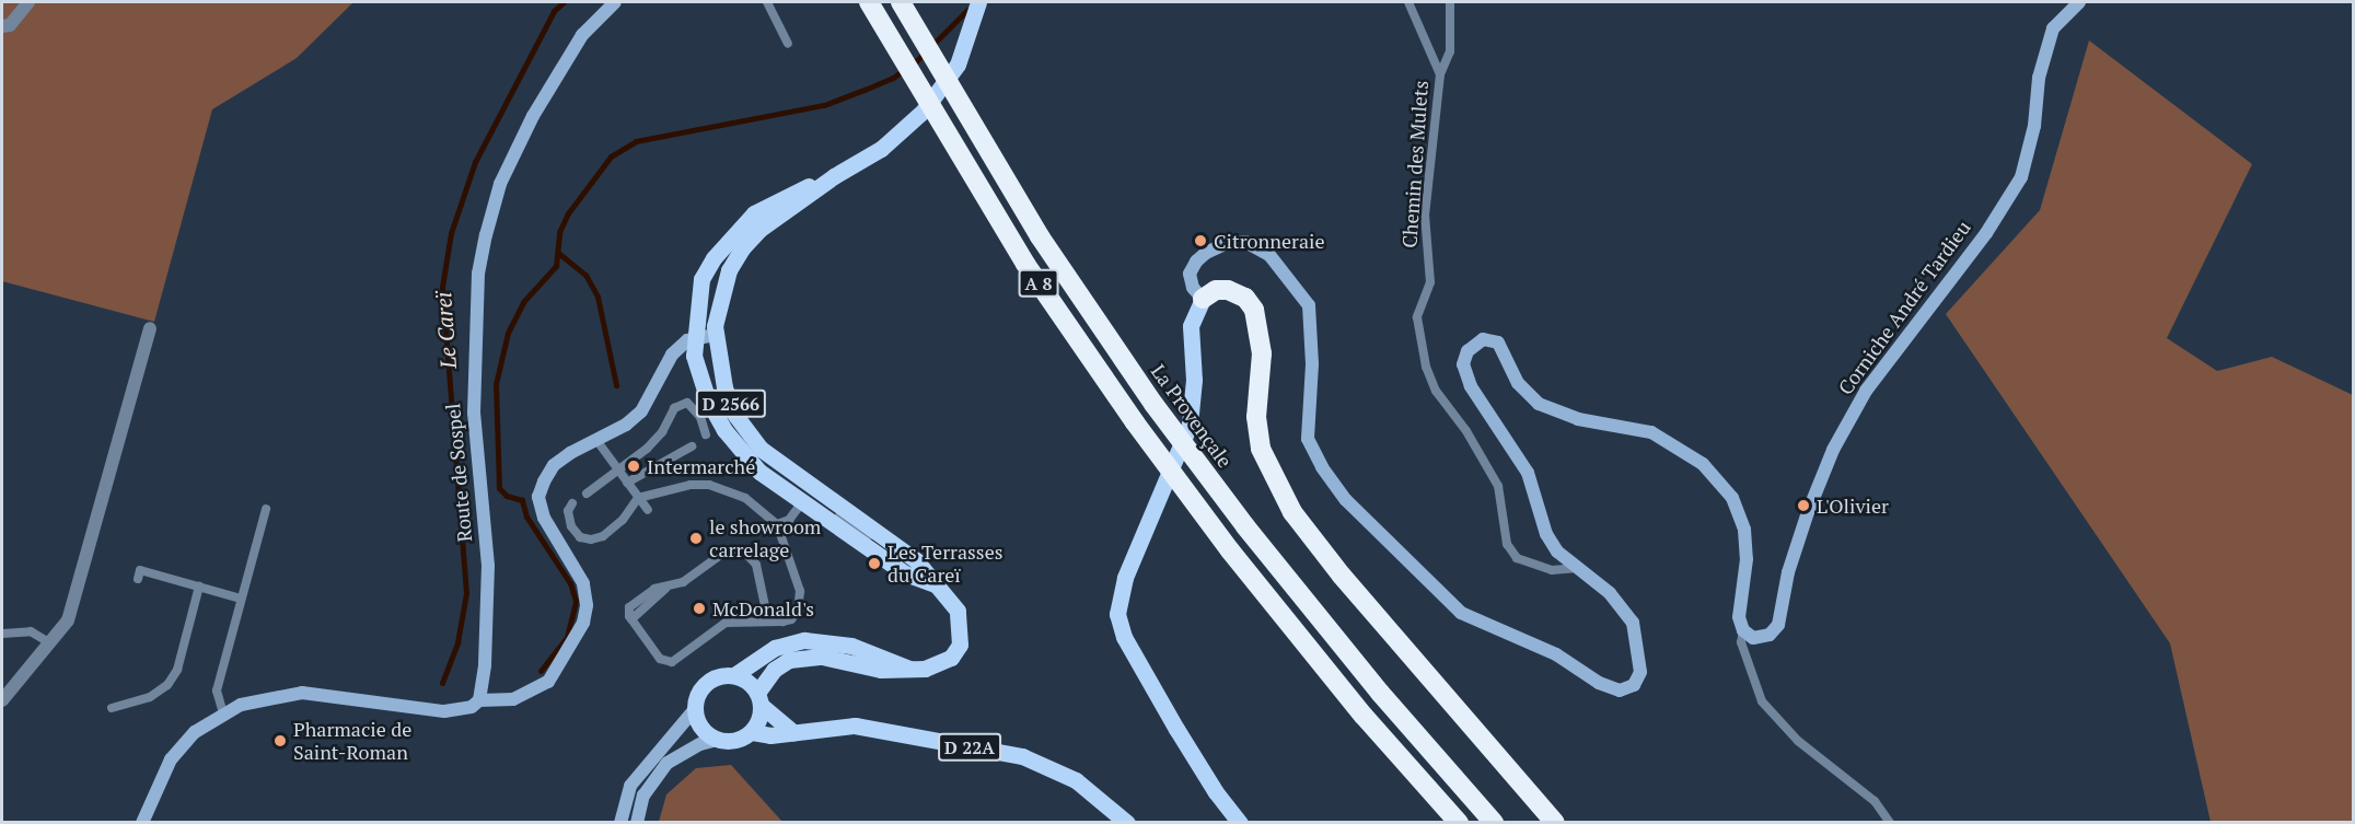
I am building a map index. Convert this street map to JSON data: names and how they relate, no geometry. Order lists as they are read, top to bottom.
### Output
{
  "streets": {
    "highway": ["A 8", "La Provençale"],
    "main road": ["D 2566", "D 22A"],
    "street": ["Corniche André Tardieu", "Route de Sospel"],
    "lane": ["Chemin des Mulets"]
  },
  "crossings": [
    ["D 2566", "D 22A"]
  ],
  "water": ["Le Careï"],
  "places": [
    "Citronneraie",
    "Intermarché",
    "L'Olivier",
    "le showroom carrelage",
    "Les Terrasses du Careï",
    "McDonald's",
    "Pharmacie de Saint-Roman"
  ]
}
